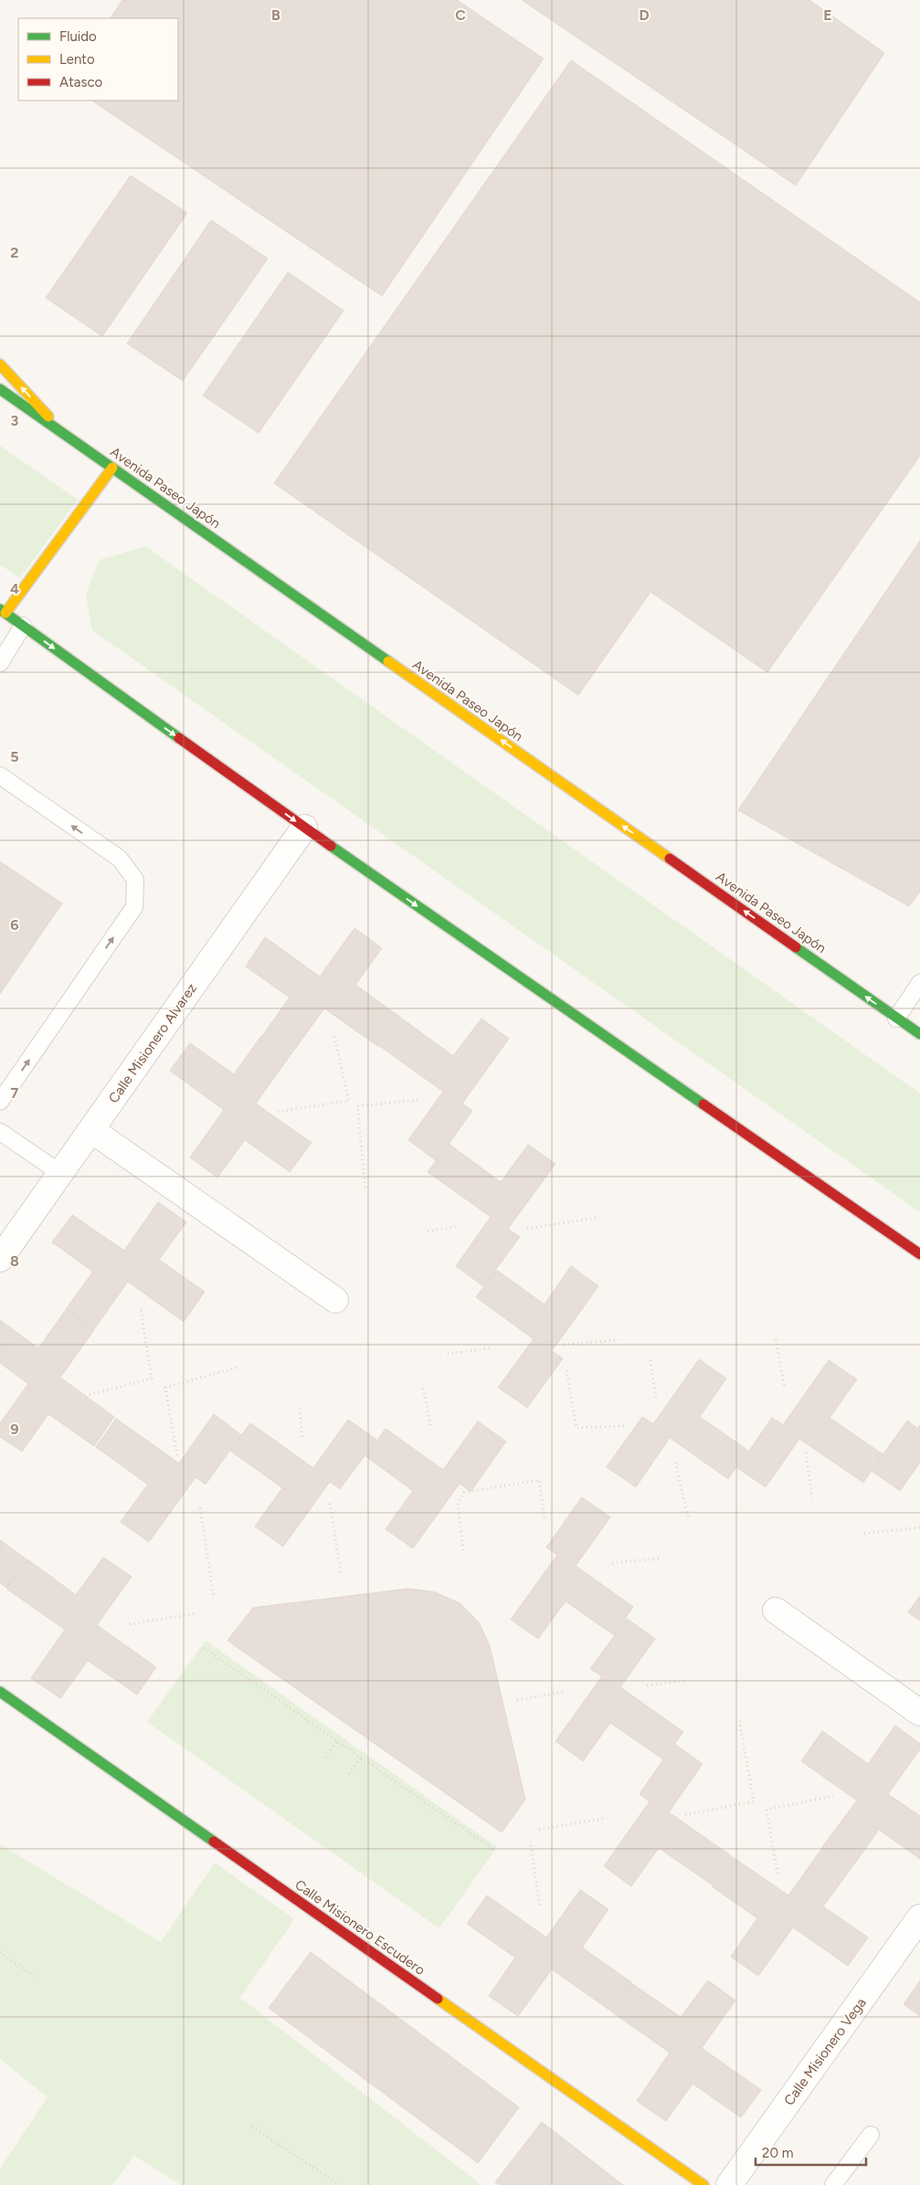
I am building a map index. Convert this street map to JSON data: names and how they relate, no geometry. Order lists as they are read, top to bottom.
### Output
{
  "streets": {
    "main road": ["Avenida Paseo Japón", "Calle Misionero Escudero"],
    "street": ["Calle Misionero Alvarez", "Calle Misionero Vega"]
  },
  "one_way": ["Avenida Paseo Japón"],
  "legend": ["Fluido", "Lento", "Atasco"],
  "scale_bar": "20 m",
  "grid": {
    "columns": [
      "B",
      "C",
      "D",
      "E"
    ],
    "rows": [
      "2",
      "3",
      "4",
      "5",
      "6",
      "7",
      "8",
      "9"
    ]
  }
}
